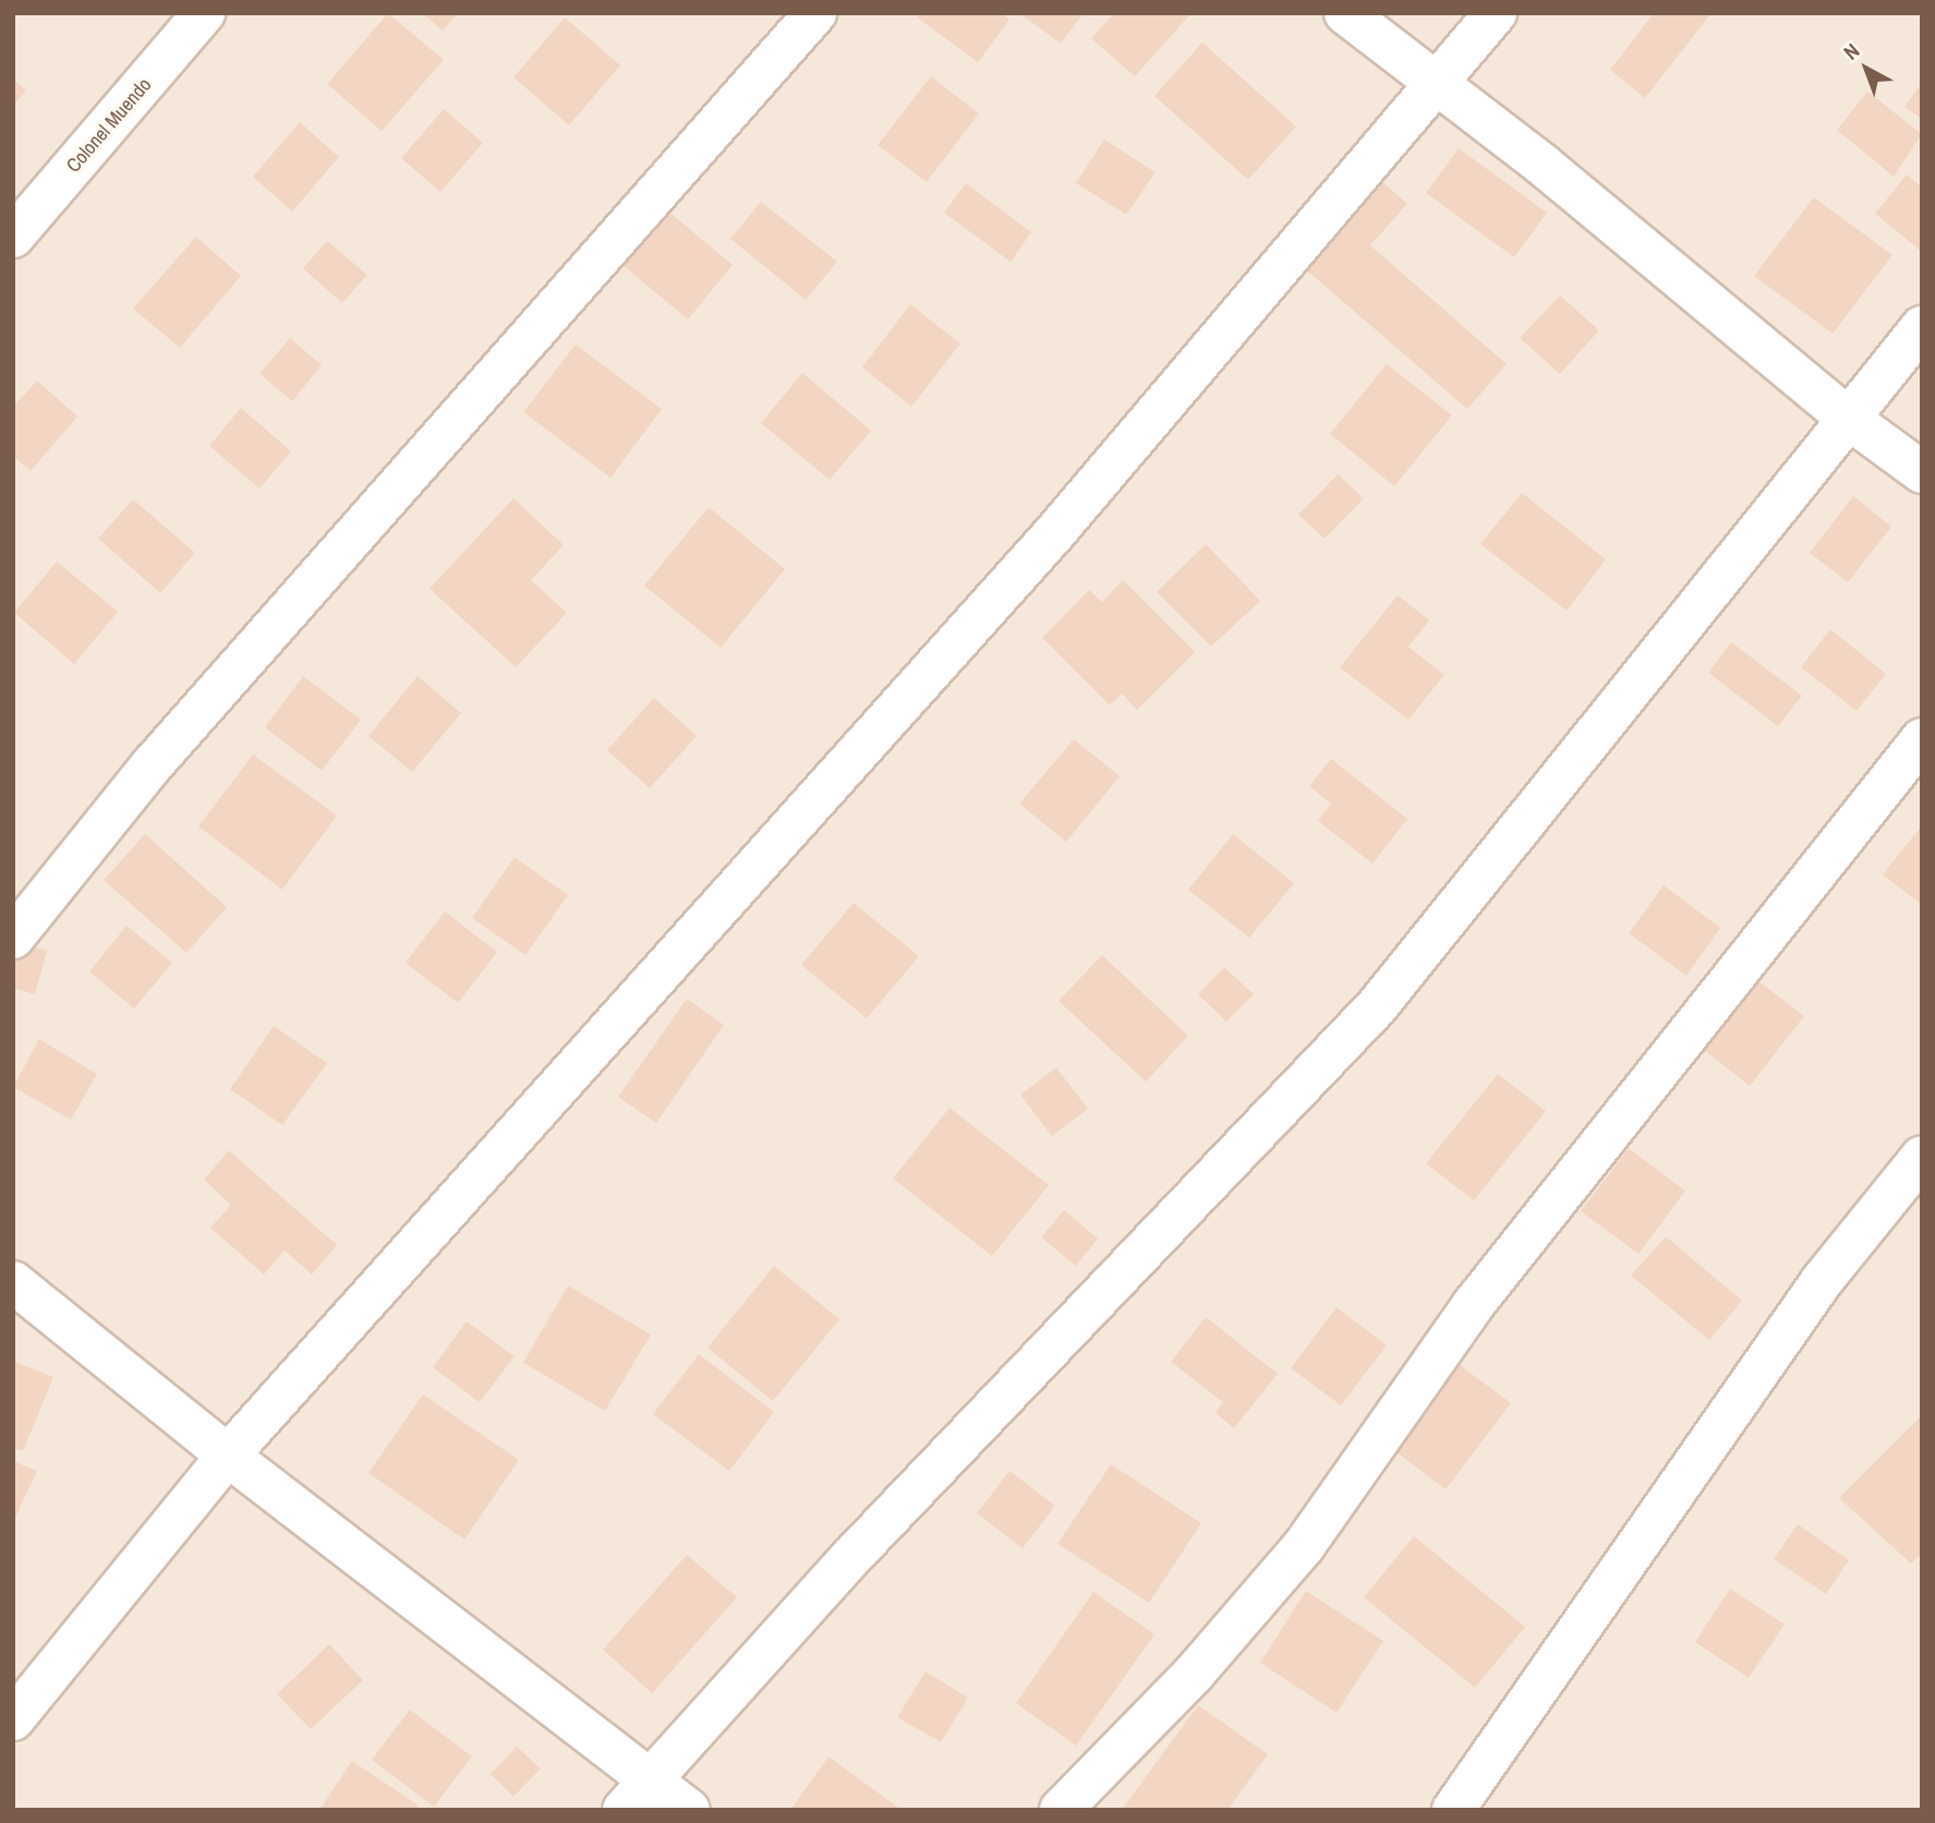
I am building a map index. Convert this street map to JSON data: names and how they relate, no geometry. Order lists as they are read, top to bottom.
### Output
{
  "streets": {
    "street": ["Colonel Muendo"]
  },
  "north": "top left"
}
